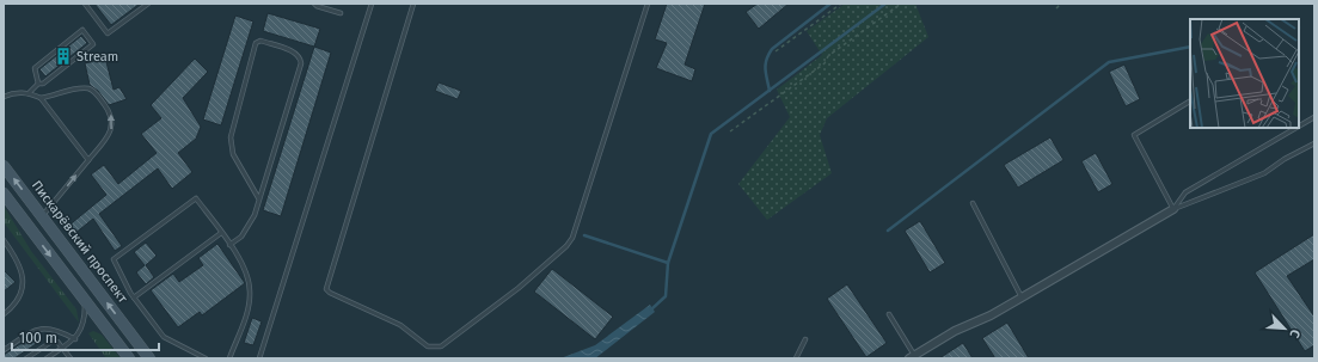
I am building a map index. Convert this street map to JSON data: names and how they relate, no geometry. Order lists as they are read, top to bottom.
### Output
{
  "streets": {
    "main road": ["Пискарёвский проспект"]
  },
  "places": {
    "building": ["Stream"]
  },
  "scale_bar": "100 m",
  "north": "bottom right"
}
